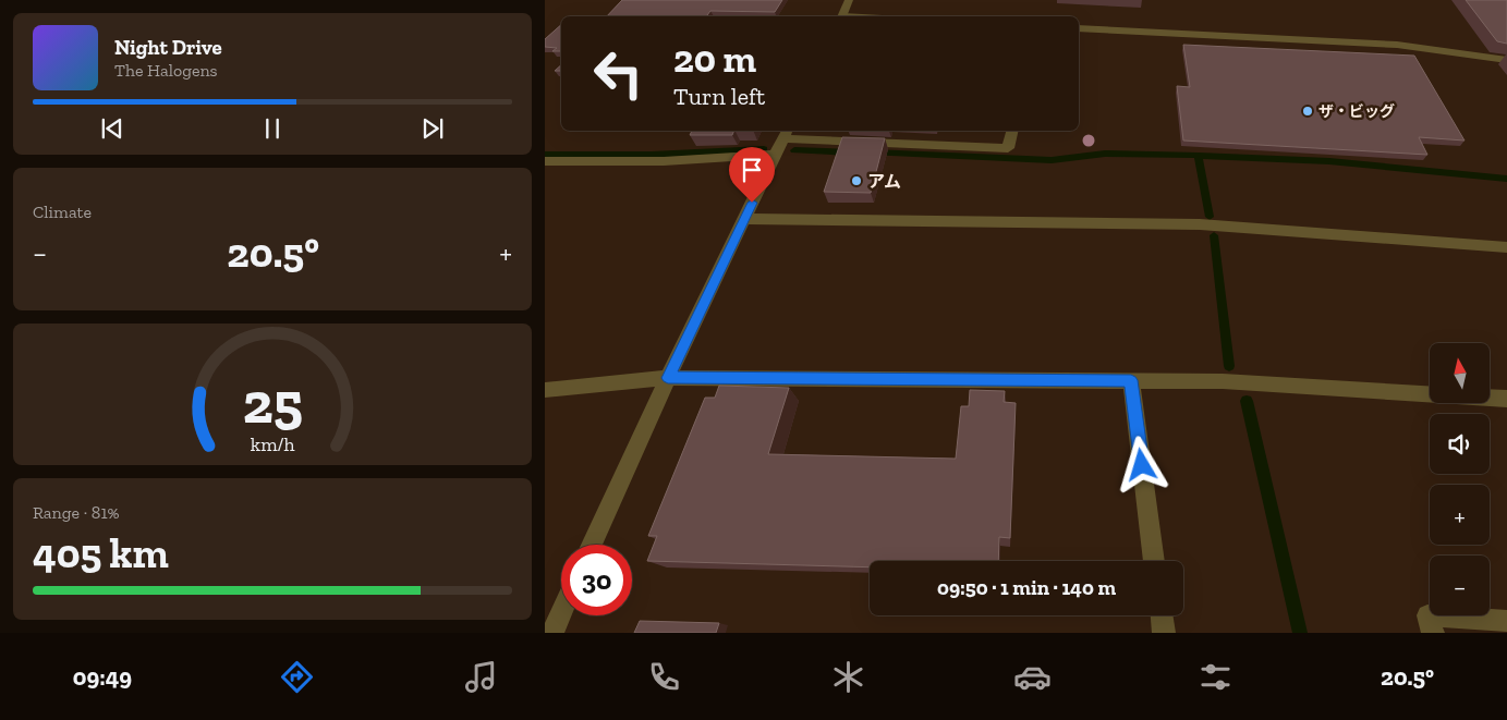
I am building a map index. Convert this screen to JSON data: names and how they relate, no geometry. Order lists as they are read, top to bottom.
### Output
{
  "places": ["ザ・ビッグ", "アム"],
  "north": "top",
  "page": {
    "turn": ["20 m", "Turn left"],
    "song": ["Night Drive", "The Halogens"],
    "tile": [
      "Climate",
      ["Range · 81%", "405 km"]
    ],
    "heat": ["−", "20.5°", "+"],
    "map_buttons": ["+", "−"],
    "limit": "30",
    "trip": "09:50 · 1 min · 140 m",
    "tabs": ["09:49", "20.5°"],
    "gauge": ["25", "km/h"]
  }
}
